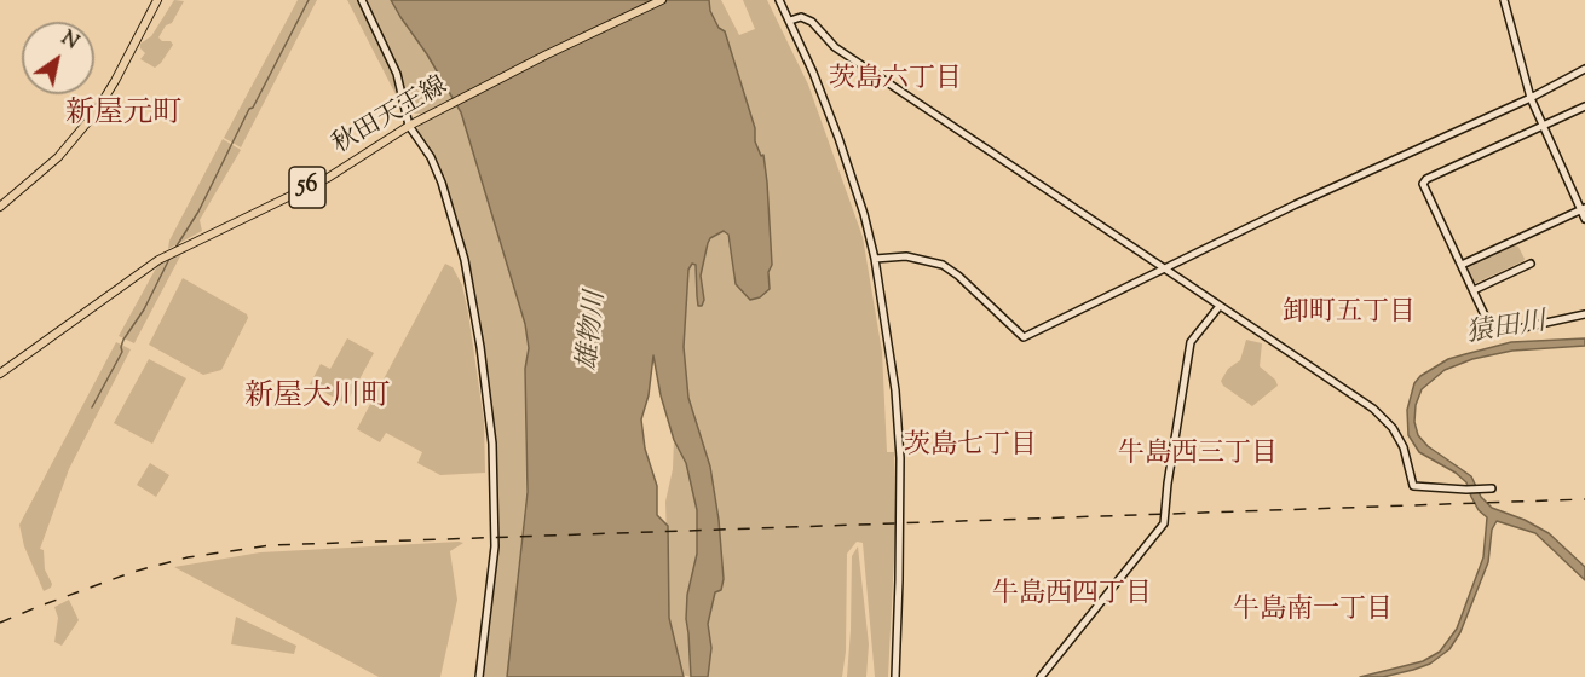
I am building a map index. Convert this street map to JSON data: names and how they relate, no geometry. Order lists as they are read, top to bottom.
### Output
{
  "streets": {
    "main road": ["秋田天王線", "56"]
  },
  "districts": [
    "茨島六丁目",
    "新屋元町",
    "卸町五丁目",
    "新屋大川町",
    "茨島七丁目",
    "牛島西三丁目",
    "牛島西四丁目",
    "牛島南一丁目"
  ],
  "water": ["猿田川", "雄物川"],
  "north": "top right"
}
